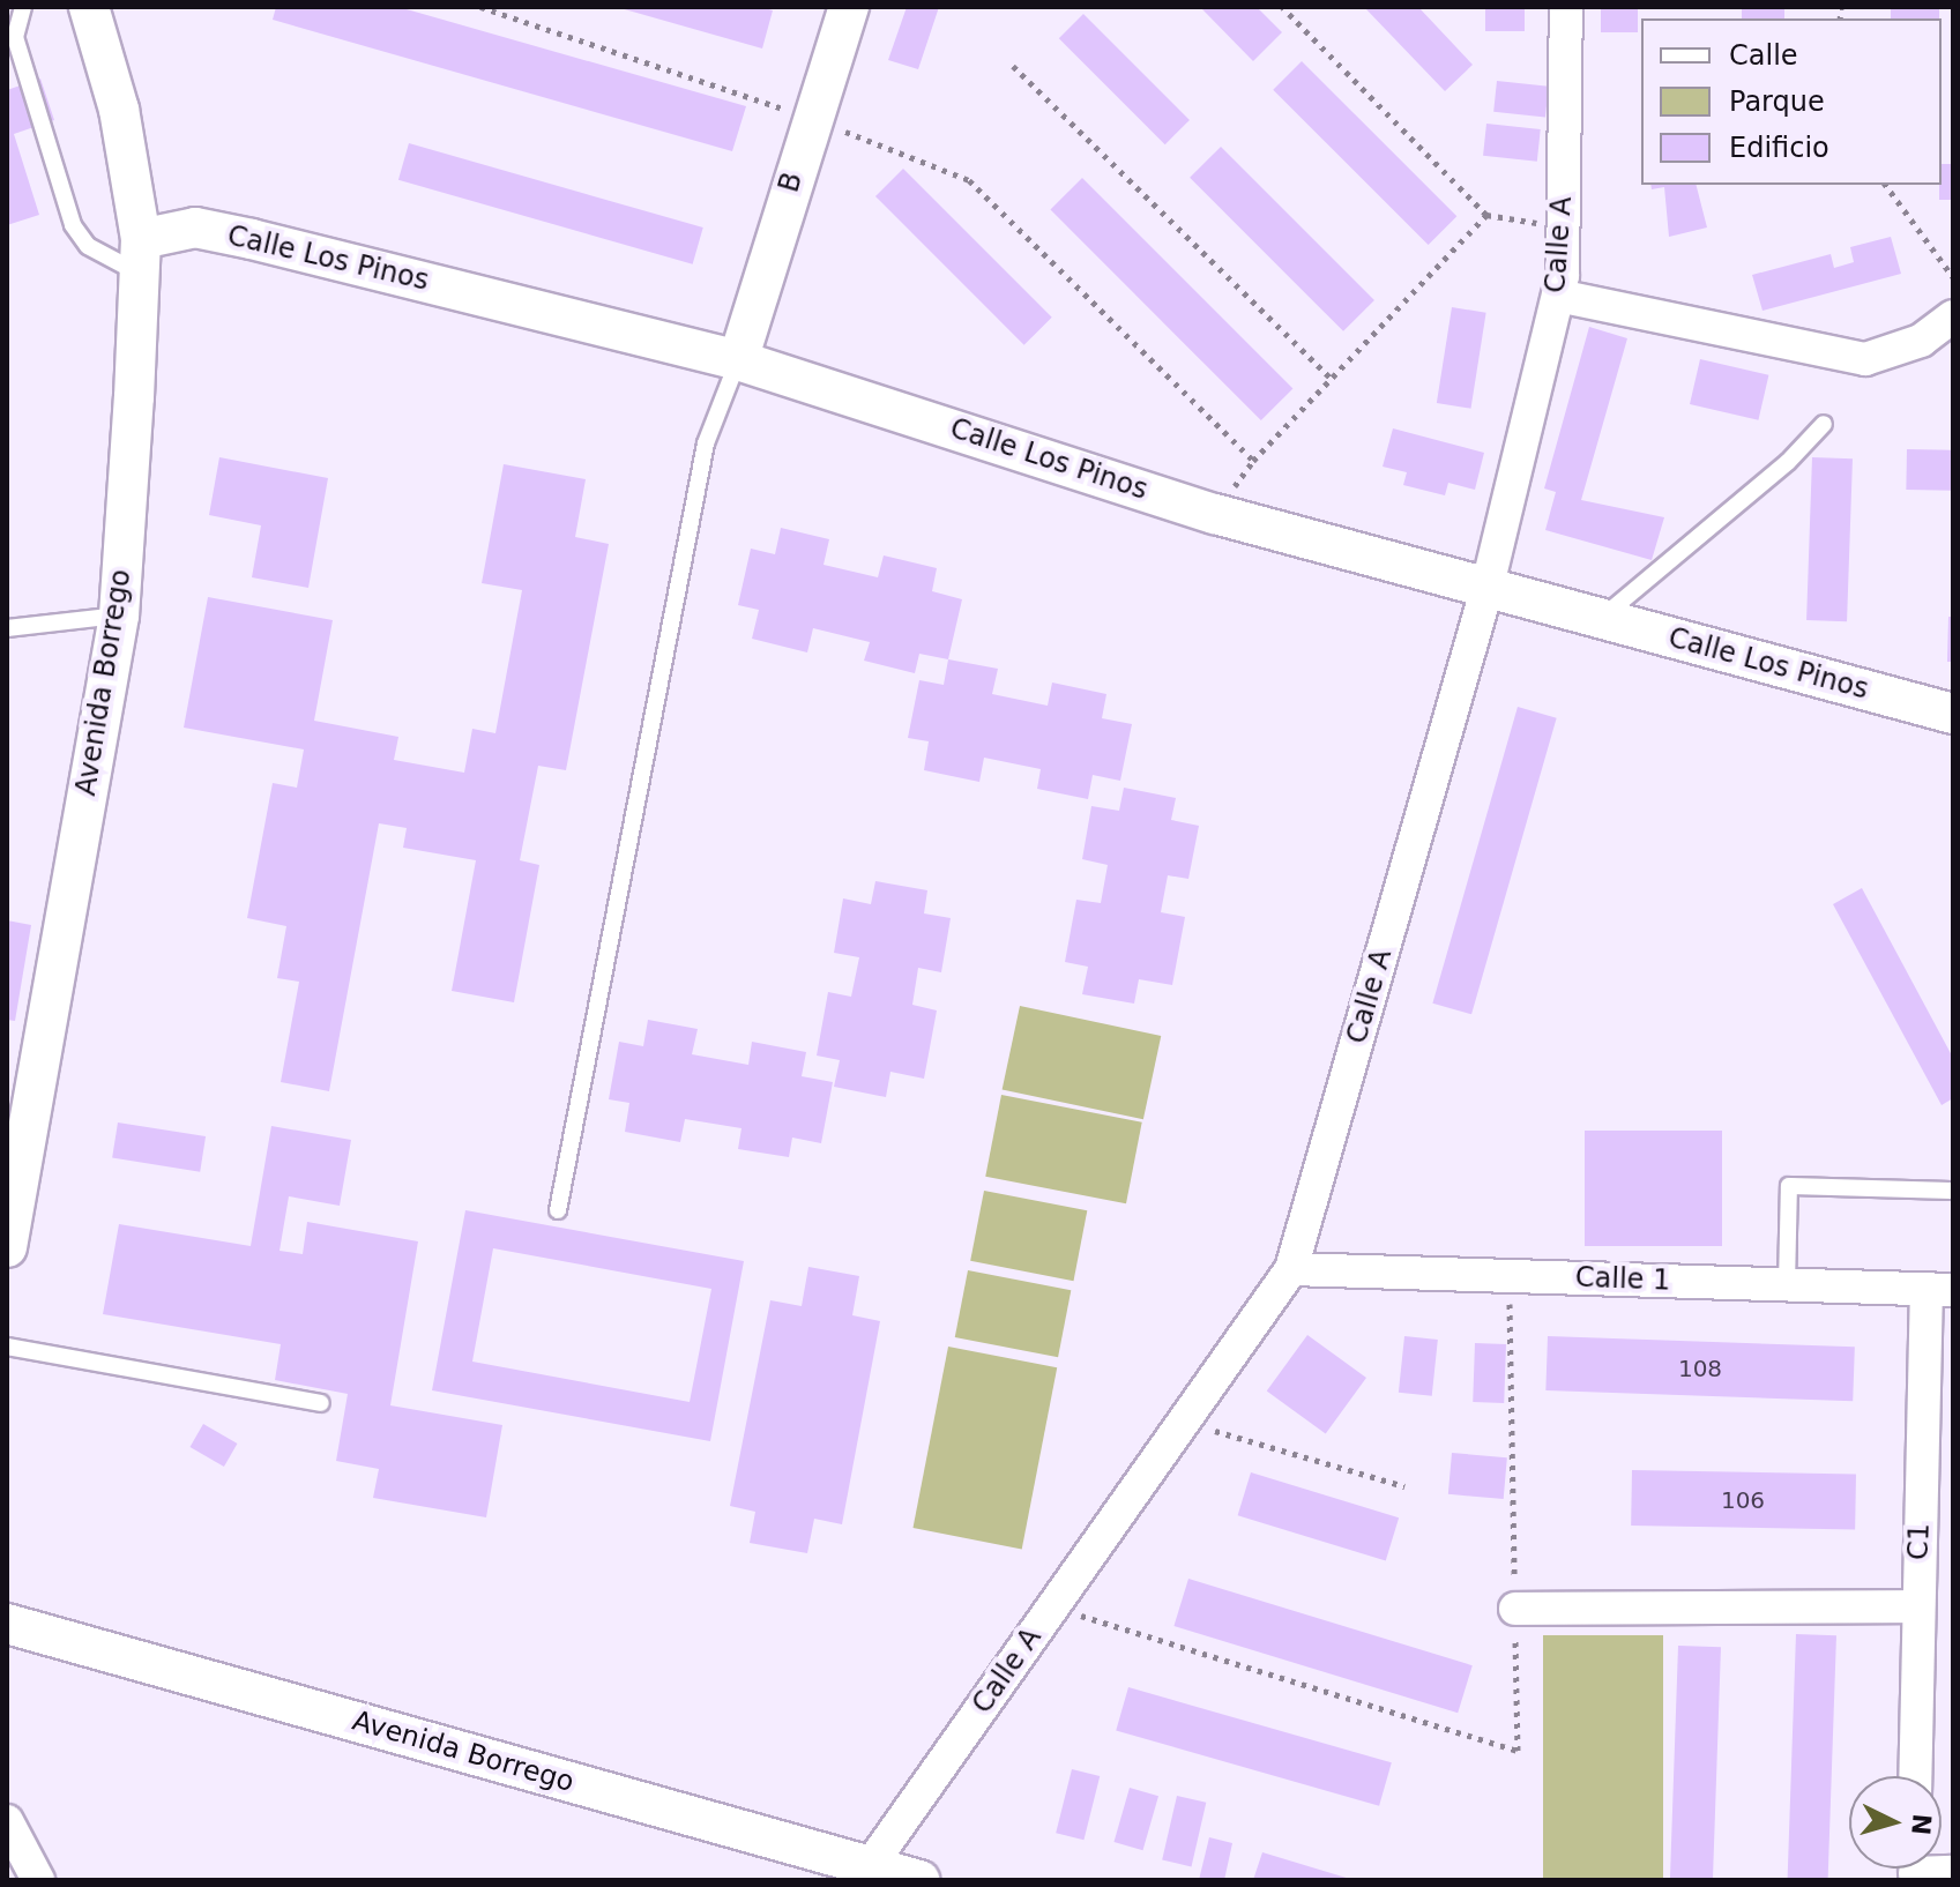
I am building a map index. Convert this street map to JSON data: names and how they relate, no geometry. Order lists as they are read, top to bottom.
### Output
{
  "streets": {
    "street": [
      "B",
      "Calle A",
      "Calle Los Pinos",
      "Avenida Borrego",
      "Calle 1",
      "C1"
    ]
  },
  "crossings": [
    ["B", "Calle Los Pinos"],
    ["Calle A", "Calle Los Pinos"],
    ["Calle A", "Avenida Borrego"],
    ["Calle A", "Calle 1"],
    ["Calle Los Pinos", "Avenida Borrego"],
    ["Calle 1", "C1"]
  ],
  "house_numbers": ["108", "106"],
  "legend": ["Calle", "Parque", "Edificio"],
  "north": "right"
}
